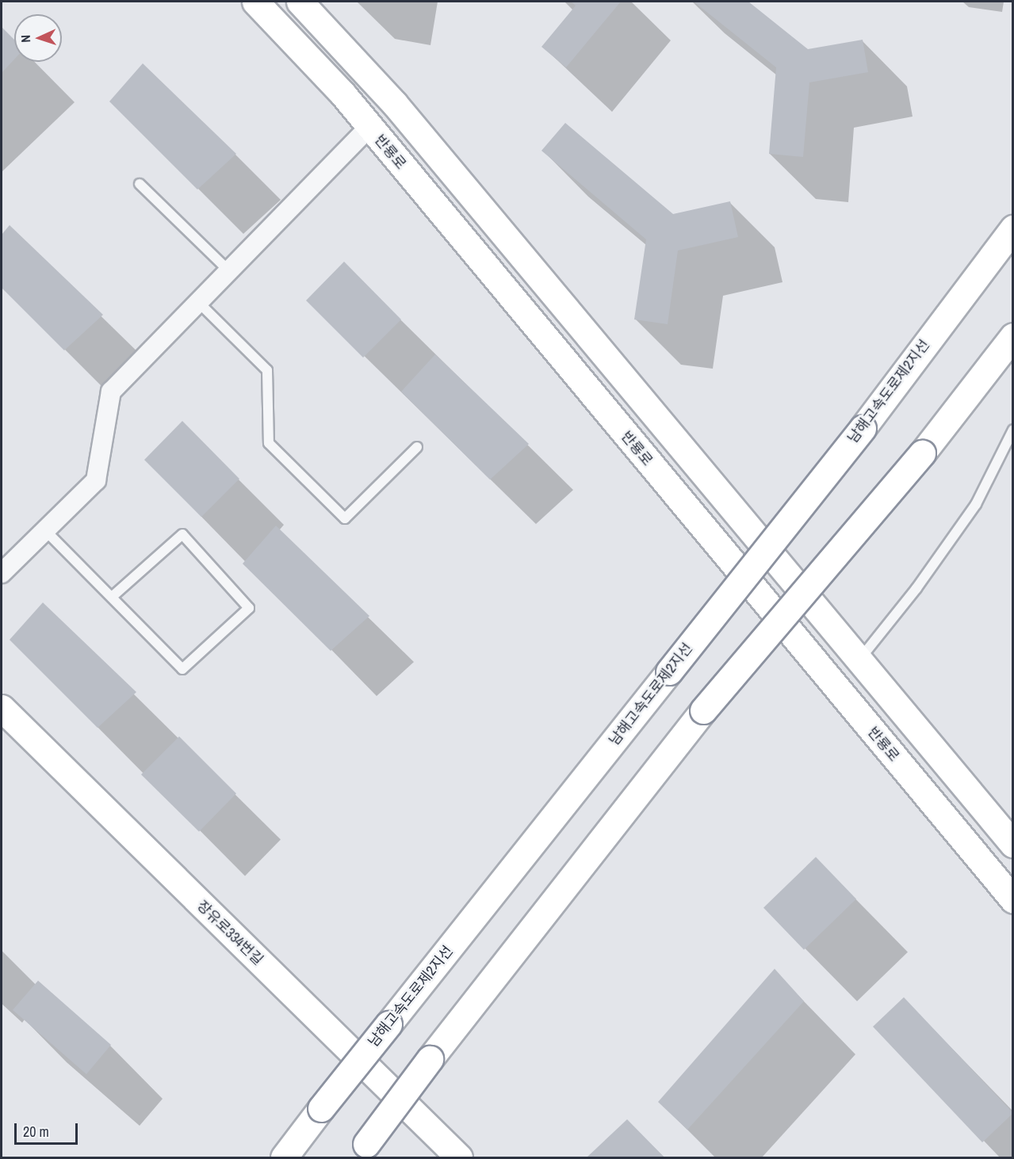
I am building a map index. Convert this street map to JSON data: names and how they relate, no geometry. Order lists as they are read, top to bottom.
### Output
{
  "streets": {
    "main road": ["반룡로", "남해고속도로제2지선", "장유로334번길"]
  },
  "scale_bar": "20 m",
  "north": "left"
}
